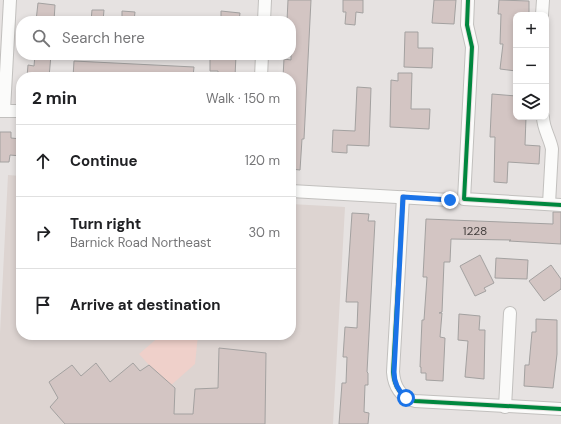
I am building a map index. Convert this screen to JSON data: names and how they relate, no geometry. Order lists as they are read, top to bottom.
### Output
{
  "house_numbers": ["1228"],
  "page": {
    "map_buttons": ["+", "−"],
    "search": "Search here",
    "heading": ["2 min", "Walk · 150 m"],
    "list": [
      ["Continue", "120 m"],
      ["Turn right", "Barnick Road Northeast", "30 m"],
      "Arrive at destination"
    ]
  }
}
